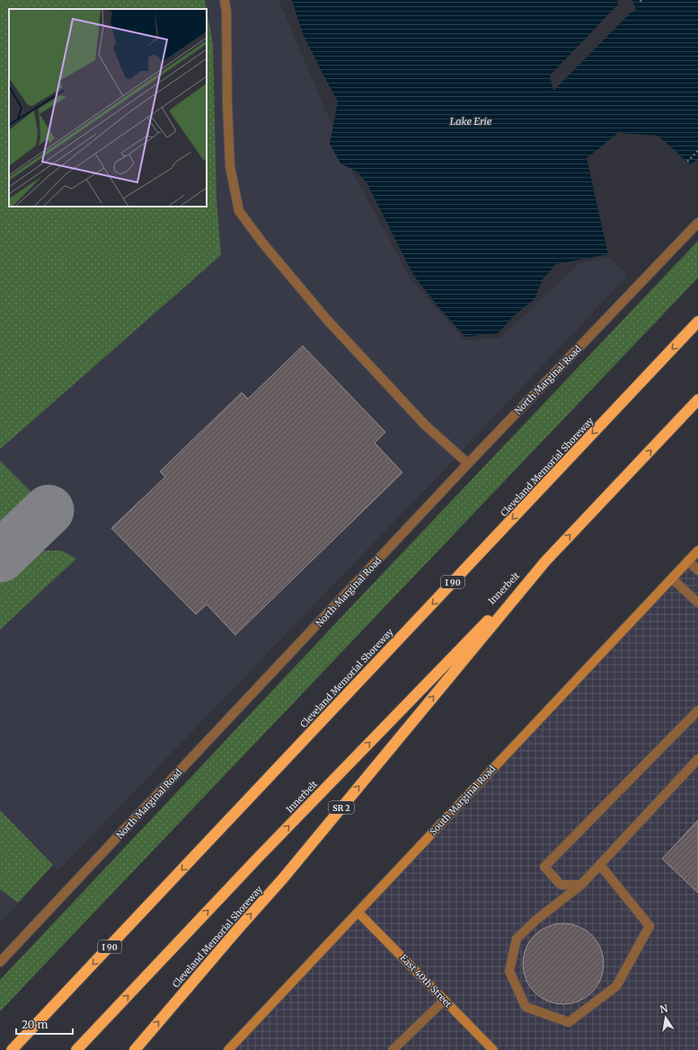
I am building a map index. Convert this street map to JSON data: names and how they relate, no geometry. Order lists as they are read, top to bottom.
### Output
{
  "streets": {
    "highway": [
      "Cleveland Memorial Shoreway",
      "I 90",
      "Innerbelt",
      "SR 2"
    ],
    "street": ["North Marginal Road", "South Marginal Road", "East 40th Street"]
  },
  "crossings": [
    ["Cleveland Memorial Shoreway", "Innerbelt"],
    ["South Marginal Road", "East 40th Street"]
  ],
  "one_way": ["Innerbelt"],
  "water": ["Lake Erie"],
  "scale_bar": "20 m",
  "north": "top"
}
